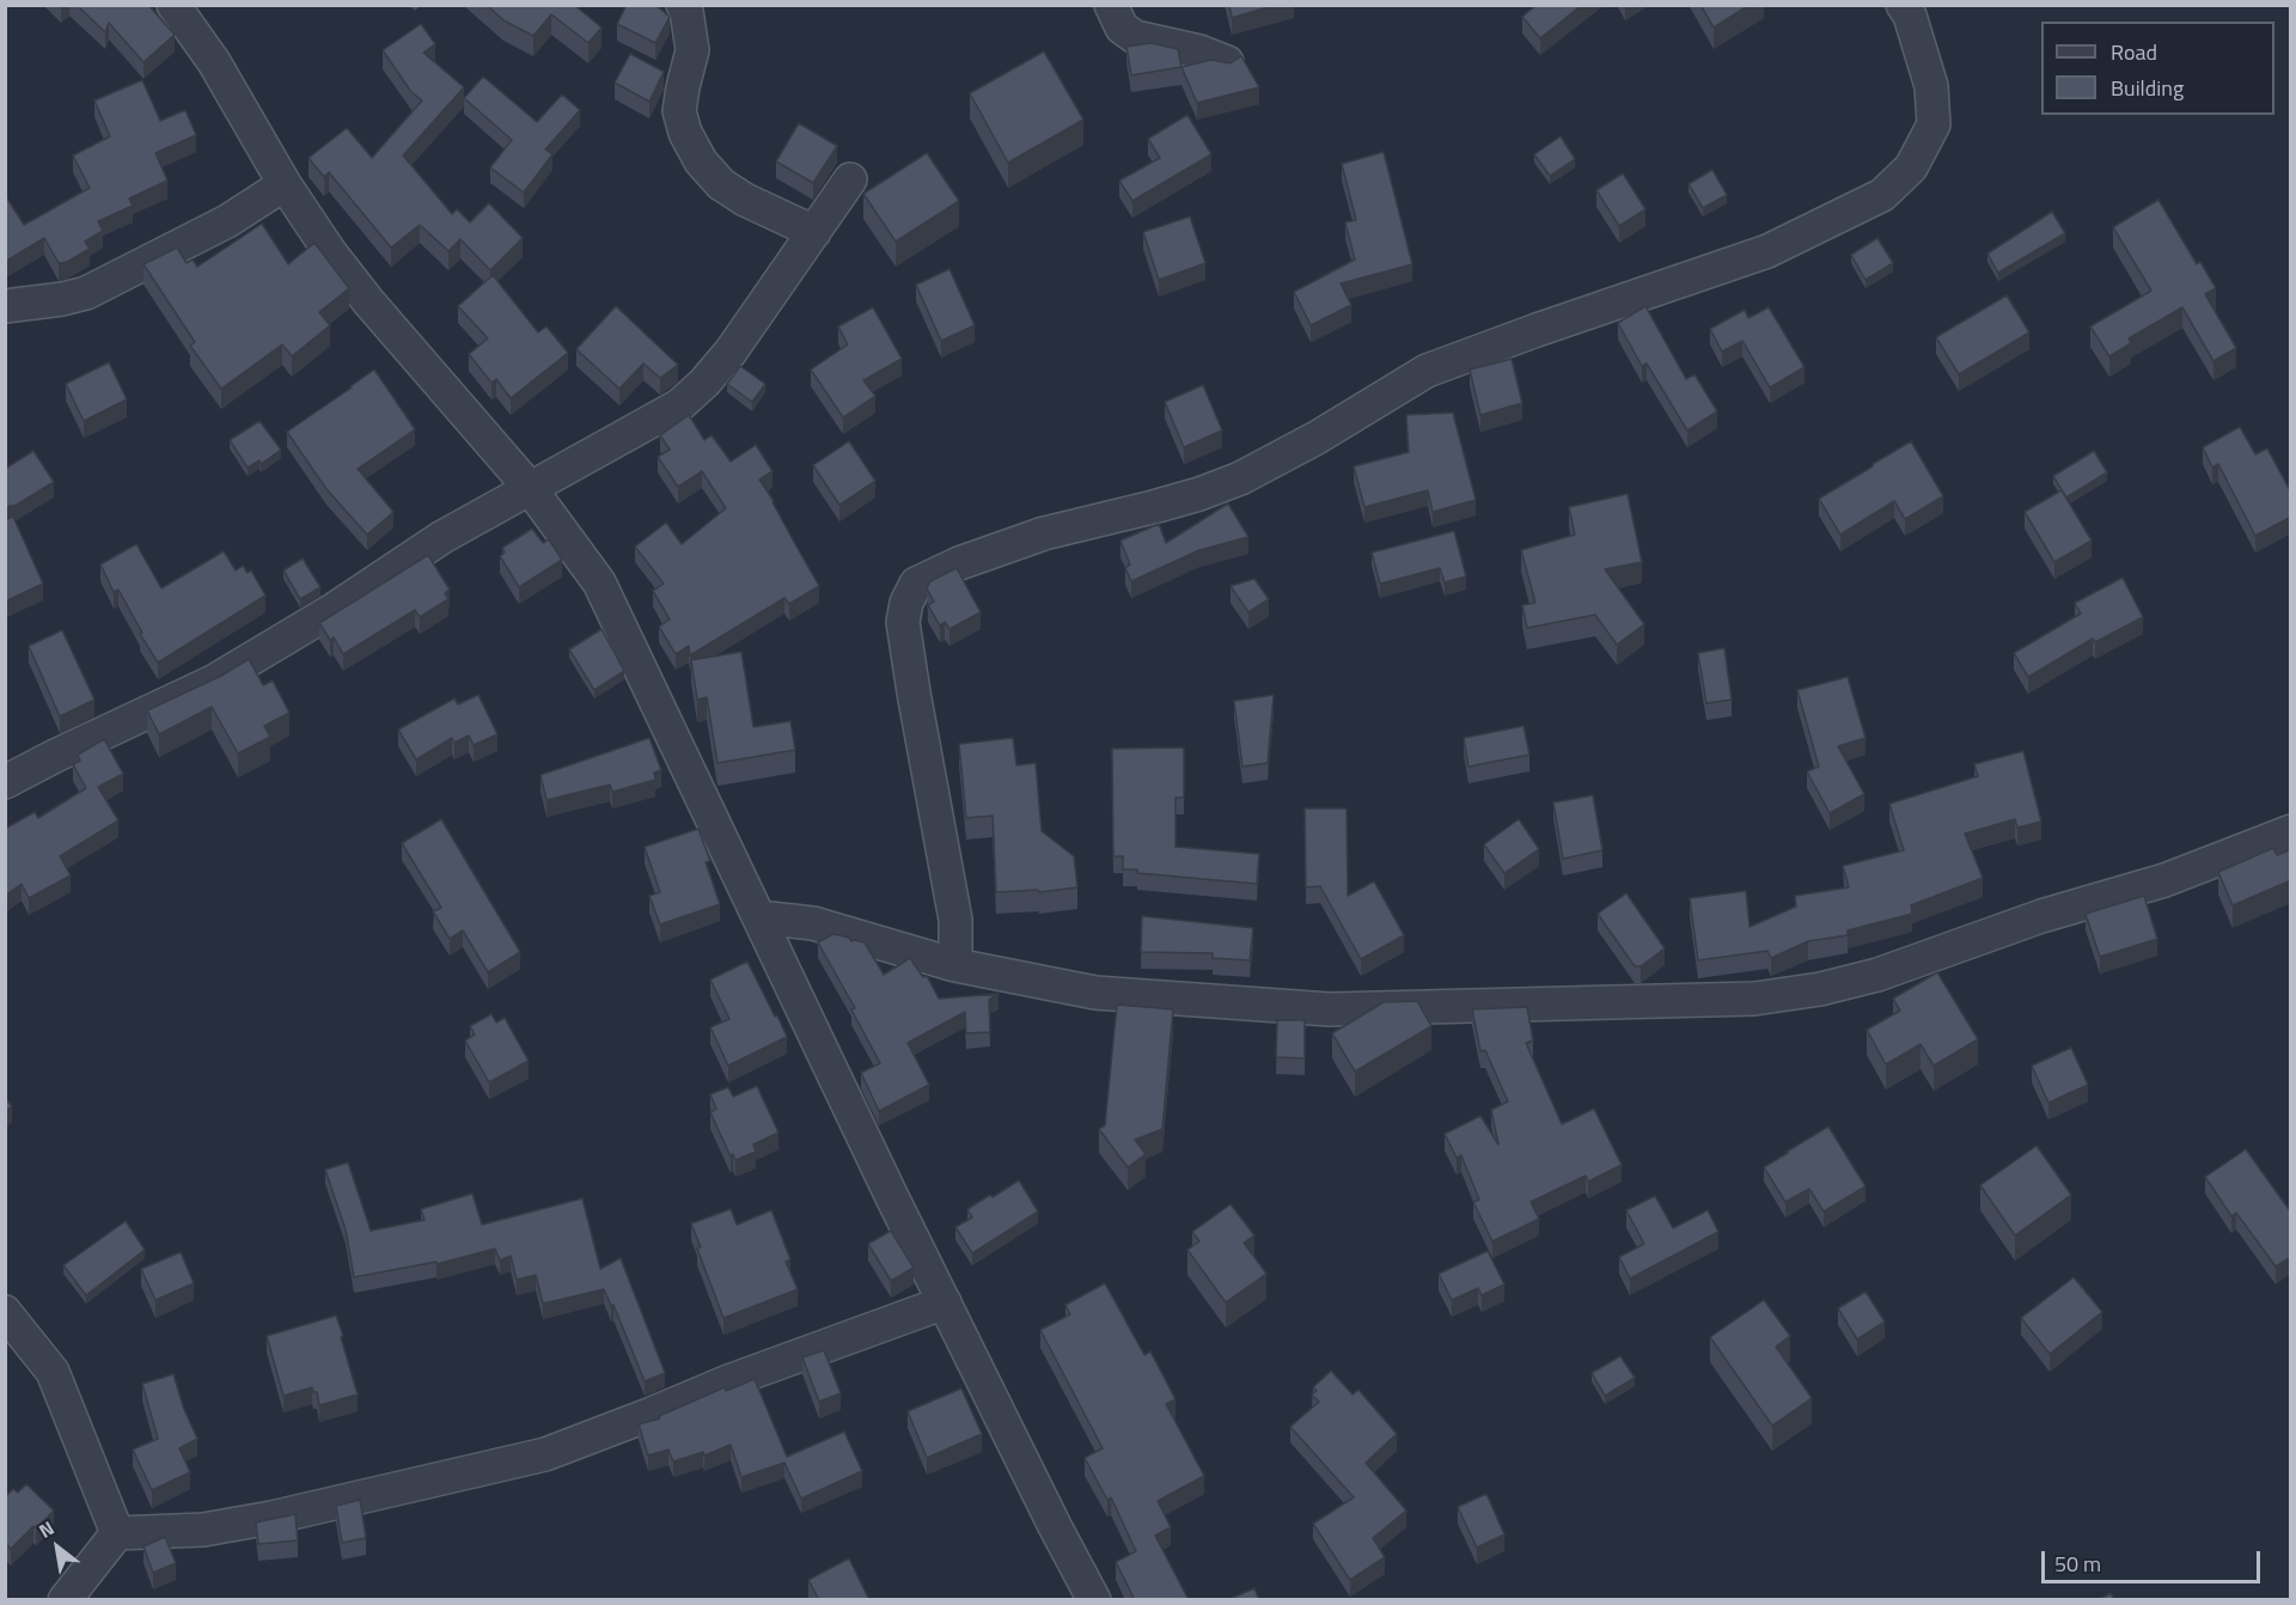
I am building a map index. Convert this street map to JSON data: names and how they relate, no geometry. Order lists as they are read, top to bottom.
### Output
{
  "legend": ["Road", "Building"],
  "scale_bar": "50 m",
  "north": "top left"
}
